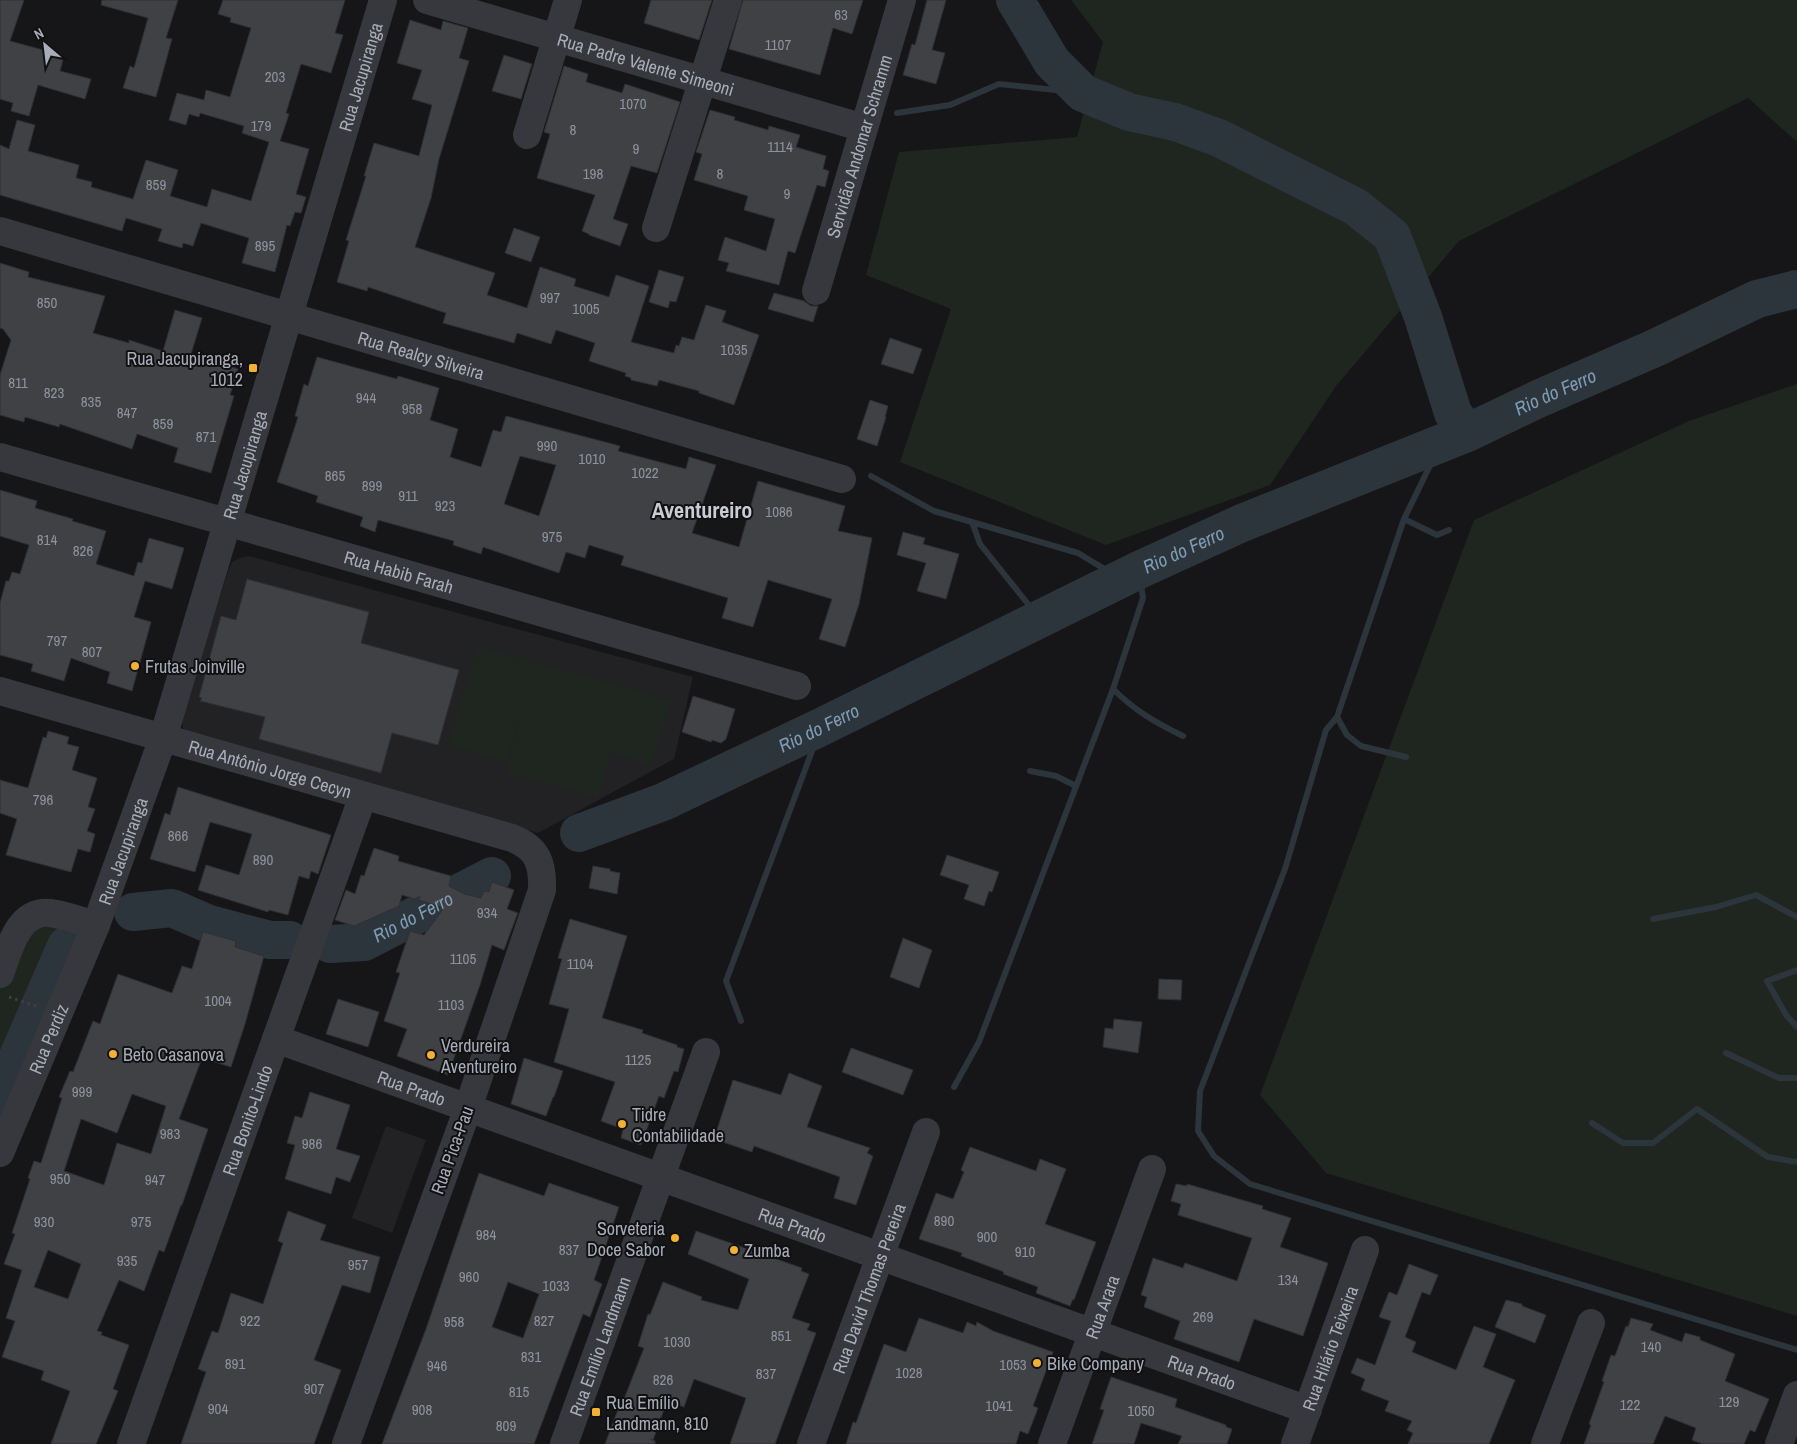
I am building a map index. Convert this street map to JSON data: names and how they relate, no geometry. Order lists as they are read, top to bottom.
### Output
{
  "streets": {
    "street": [
      "Rua Padre Valente Simeoni",
      "Rua Jacupiranga",
      "Servidão Andomar Schramm",
      "Rua Realcy Silveira",
      "Rua Habib Farah",
      "Rua Antônio Jorge Cecyn",
      "Rua Perdiz",
      "Rua Prado",
      "Rua Bonito-Lindo",
      "Rua Pica-Pau",
      "Rua David Thomas Pereira",
      "Rua Arara",
      "Rua Emílio Landmann",
      "Rua Hilário Teixeira"
    ]
  },
  "crossings": [
    ["Rua Padre Valente Simeoni", "Servidão Andomar Schramm"],
    ["Rua Jacupiranga", "Rua Realcy Silveira"],
    ["Rua Jacupiranga", "Rua Habib Farah"],
    ["Rua Jacupiranga", "Rua Antônio Jorge Cecyn"],
    ["Rua Jacupiranga", "Rua Perdiz"],
    ["Rua Antônio Jorge Cecyn", "Rua Bonito-Lindo"],
    ["Rua Antônio Jorge Cecyn", "Rua Pica-Pau"],
    ["Rua Prado", "Rua Bonito-Lindo"],
    ["Rua Prado", "Rua Pica-Pau"],
    ["Rua Prado", "Rua David Thomas Pereira"],
    ["Rua Prado", "Rua Arara"],
    ["Rua Prado", "Rua Emílio Landmann"],
    ["Rua Prado", "Rua Hilário Teixeira"]
  ],
  "districts": ["Aventureiro"],
  "water": ["Rio do Ferro"],
  "places": {
    "transit": ["Rua Jacupiranga, 1012", "Rua Emílio Landmann, 810"],
    "other": [
      "Frutas Joinville",
      "Beto Casanova",
      "Verdureira Aventureiro",
      "Tidre Contabilidade",
      "Sorveteria Doce Sabor",
      "Zumba",
      "Bike Company"
    ]
  },
  "house_numbers": [
    "63",
    "1107",
    "203",
    "1070",
    "179",
    "8",
    "1114",
    "9",
    "198",
    "8",
    "859",
    "9",
    "895",
    "997",
    "850",
    "1005",
    "1035",
    "811",
    "823",
    "944",
    "835",
    "958",
    "847",
    "859",
    "871",
    "990",
    "1010",
    "1022",
    "865",
    "899",
    "911",
    "923",
    "1086",
    "975",
    "814",
    "826",
    "797",
    "807",
    "796",
    "866",
    "890",
    "934",
    "1105",
    "1104",
    "1004",
    "1103",
    "1125",
    "999",
    "983",
    "986",
    "950",
    "947",
    "890",
    "930",
    "975",
    "984",
    "900",
    "837",
    "910",
    "935",
    "957",
    "960",
    "134",
    "1033",
    "269",
    "922",
    "827",
    "958",
    "851",
    "1030",
    "140",
    "831",
    "891",
    "1053",
    "946",
    "1028",
    "837",
    "826",
    "907",
    "815",
    "129",
    "122",
    "1041",
    "904",
    "908",
    "1050",
    "809"
  ],
  "north": "top left"
}
